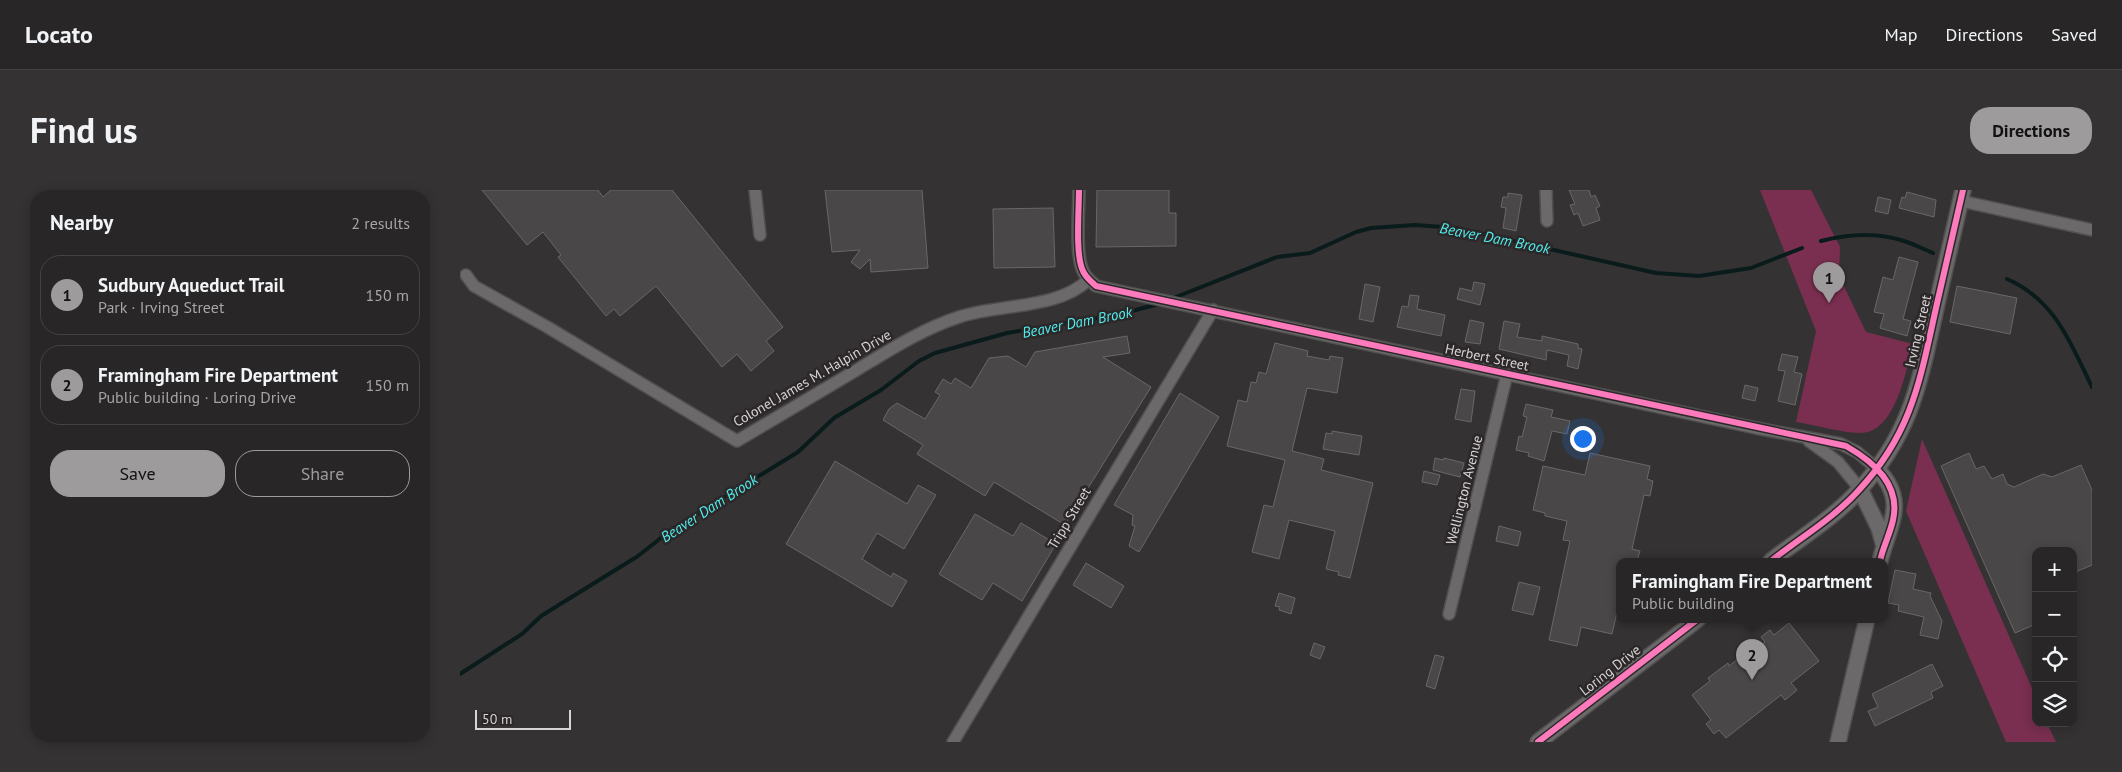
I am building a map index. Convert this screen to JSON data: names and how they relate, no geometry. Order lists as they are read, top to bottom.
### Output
{
  "streets": {
    "street": [
      "Irving Street",
      "Herbert Street",
      "Colonel James M. Halpin Drive",
      "Wellington Avenue",
      "Tripp Street",
      "Loring Drive"
    ]
  },
  "crossings": [
    ["Irving Street", "Herbert Street"],
    ["Herbert Street", "Colonel James M. Halpin Drive"],
    ["Herbert Street", "Wellington Avenue"],
    ["Herbert Street", "Tripp Street"]
  ],
  "water": ["Beaver Dam Brook"],
  "scale_bar": "50 m",
  "page": {
    "header": "Locato",
    "nav": ["Map", "Directions", "Saved"],
    "title": "Find us",
    "buttons": [
      "Directions",
      ["Save", "Share"]
    ],
    "heading": ["Nearby", "2 results"],
    "list": [
      {
        "mark": "1",
        "name": "Sudbury Aqueduct Trail",
        "note": "Park · Irving Street",
        "value": "150 m"
      },
      {
        "mark": "2",
        "name": "Framingham Fire Department",
        "note": "Public building · Loring Drive",
        "value": "150 m"
      }
    ],
    "pins": ["1", "2"],
    "map_buttons": ["+", "−"],
    "popup": ["Framingham Fire Department", "Public building"],
    "scale": "50 m"
  }
}
